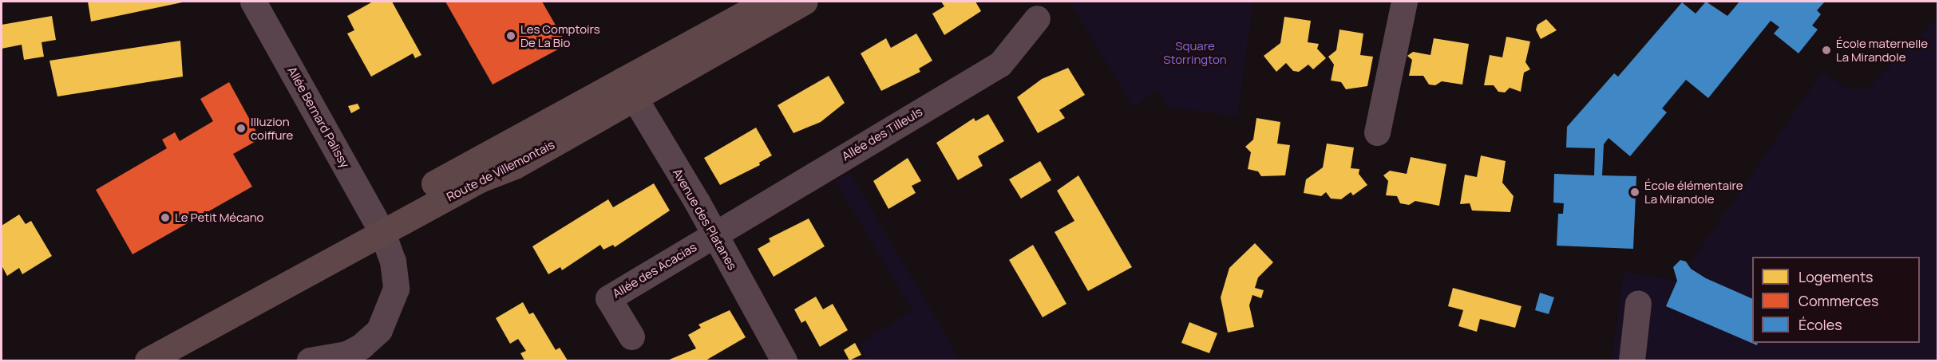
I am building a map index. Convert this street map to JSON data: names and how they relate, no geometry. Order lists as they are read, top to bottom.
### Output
{
  "streets": {
    "main road": ["Route de Villemontais"],
    "street": [
      "Allée Bernard Palissy",
      "Allée des Tilleuls",
      "Avenue des Platanes",
      "Allée des Acacias"
    ]
  },
  "crossings": [
    ["Allée Bernard Palissy", "Route de Villemontais"],
    ["Allée des Tilleuls", "Avenue des Platanes"],
    ["Allée des Tilleuls", "Allée des Acacias"],
    ["Route de Villemontais", "Avenue des Platanes"],
    ["Avenue des Platanes", "Allée des Acacias"]
  ],
  "parks": ["Square Storrington"],
  "places": [
    "Les Comptoirs De La Bio",
    "École maternelle La Mirandole",
    "Illuzion coiffure",
    "École élémentaire La Mirandole",
    "Le Petit Mécano"
  ],
  "legend": ["Logements", "Commerces", "Écoles"]
}
